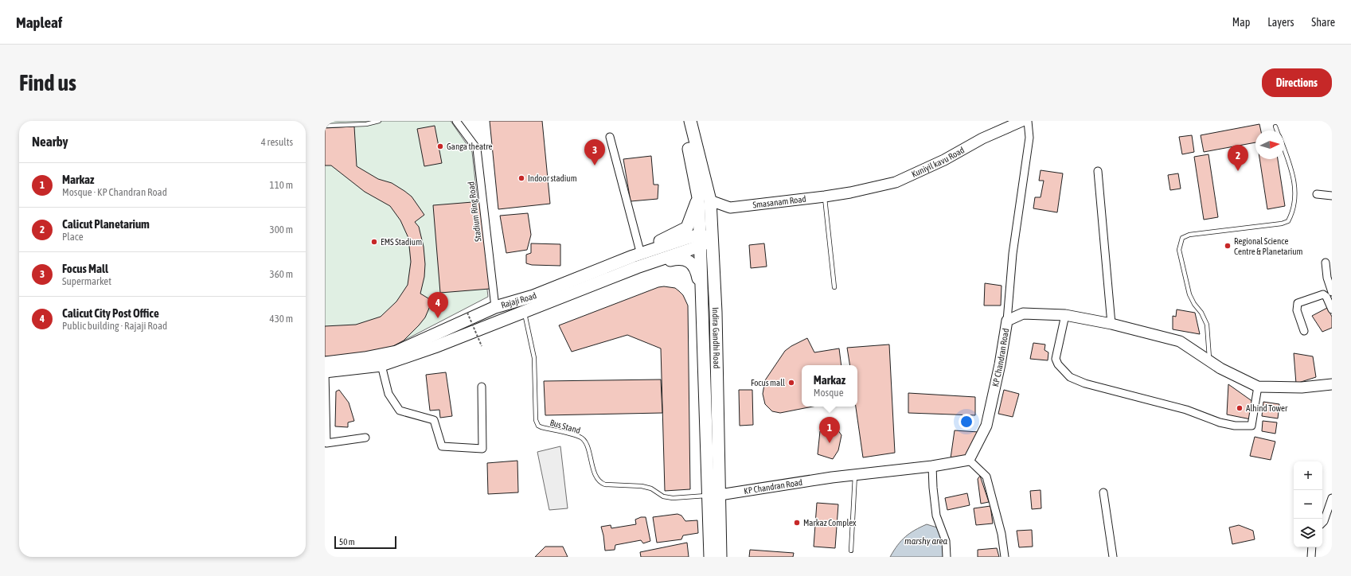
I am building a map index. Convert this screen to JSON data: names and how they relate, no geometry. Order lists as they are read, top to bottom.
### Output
{
  "streets": {
    "main road": ["Rajaji Road", "Indira Gandhi Road"],
    "street": [
      "Kuniyil kavu Road",
      "Smasanam Road",
      "Stadium Ring Road",
      "KP Chandran Road"
    ],
    "lane": ["Bus Stand"]
  },
  "crossings": [
    ["Kuniyil kavu Road", "Smasanam Road"],
    ["Smasanam Road", "Indira Gandhi Road"],
    ["Stadium Ring Road", "Rajaji Road"],
    ["Rajaji Road", "Indira Gandhi Road"],
    ["Indira Gandhi Road", "KP Chandran Road"],
    ["Indira Gandhi Road", "Bus Stand"],
    ["KP Chandran Road", "Bus Stand"]
  ],
  "water": ["marshy area"],
  "places": [
    "Ganga theatre",
    "Indoor stadium",
    "EMS Stadium",
    "Regional Science Centre & Planetarium",
    "Focus mall",
    "Alhind Tower",
    "Markaz Complex"
  ],
  "scale_bar": "50 m",
  "north": "right",
  "page": {
    "header": "Mapleaf",
    "nav": ["Map", "Layers", "Share"],
    "buttons": "Directions",
    "title": "Find us",
    "heading": ["Nearby", "4 results"],
    "pins": [
      "3",
      "2",
      "4",
      "1"
    ],
    "list": [
      {
        "mark": "1",
        "name": "Markaz",
        "note": "Mosque · KP Chandran Road",
        "value": "110 m"
      },
      {
        "mark": "2",
        "name": "Calicut Planetarium",
        "note": "Place",
        "value": "300 m"
      },
      {
        "mark": "3",
        "name": "Focus Mall",
        "note": "Supermarket",
        "value": "360 m"
      },
      {
        "mark": "4",
        "name": "Calicut City Post Office",
        "note": "Public building · Rajaji Road",
        "value": "430 m"
      }
    ],
    "popup": ["Markaz", "Mosque"],
    "map_buttons": ["+", "−"],
    "scale": "50 m"
  }
}
